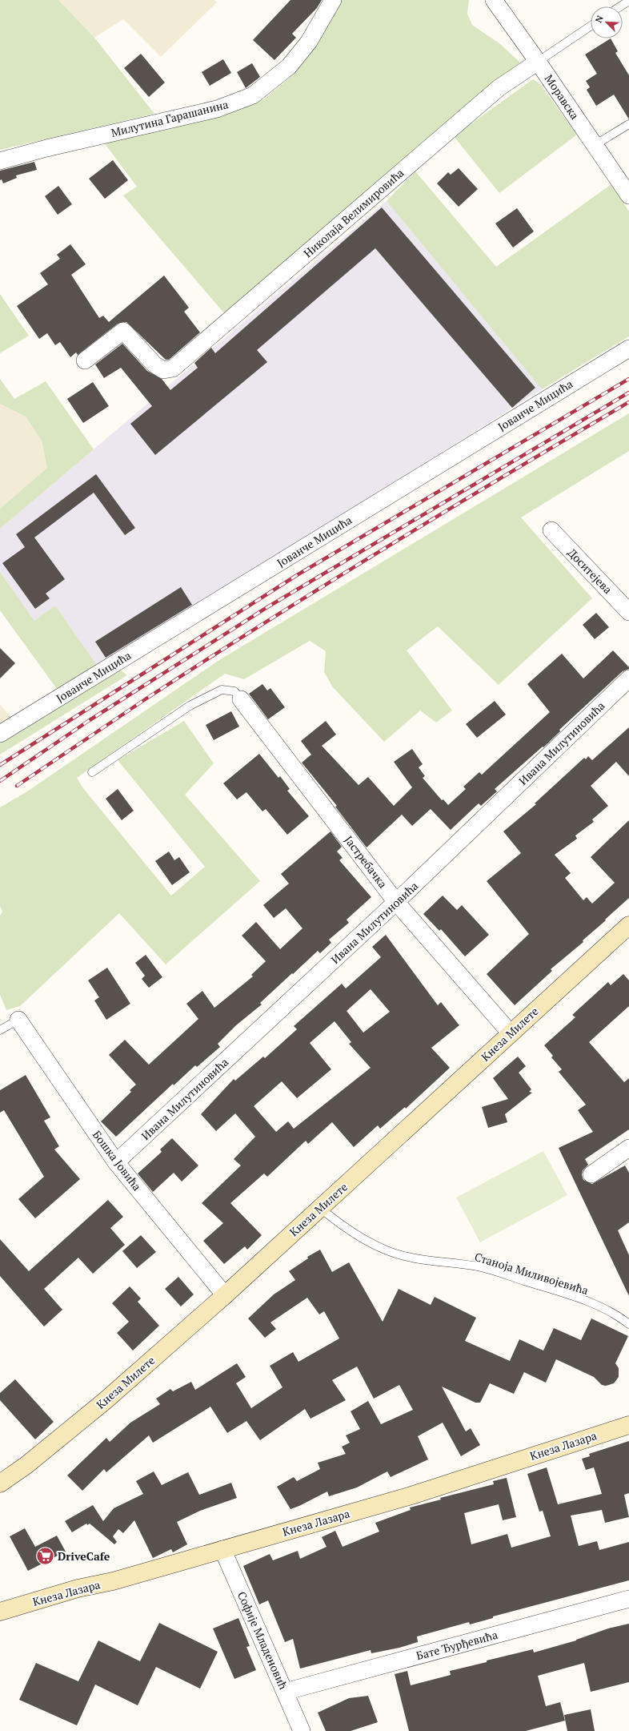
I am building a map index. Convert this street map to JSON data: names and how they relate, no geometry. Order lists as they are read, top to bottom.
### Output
{
  "streets": {
    "main road": ["Кнеза Милете", "Кнеза Лазара"],
    "street": [
      "Моравска",
      "Милутина Гарашанина",
      "Николаја Велимировића",
      "Јованче Мицића",
      "Доситејева",
      "Ивана Милутиновића",
      "Јастребачка",
      "Бошка Јовића",
      "Софије Младеновић",
      "Бате Ђурђевића"
    ],
    "lane": ["Станоја Миливојевића"]
  },
  "crossings": [
    ["Моравска", "Николаја Велимировића"],
    ["Ивана Милутиновића", "Јастребачка"],
    ["Ивана Милутиновића", "Бошка Јовића"],
    ["Јастребачка", "Кнеза Милете"],
    ["Кнеза Милете", "Бошка Јовића"],
    ["Кнеза Милете", "Станоја Миливојевића"],
    ["Кнеза Лазара", "Софије Младеновић"],
    ["Софије Младеновић", "Бате Ђурђевића"]
  ],
  "places": {
    "supermarket": ["DriveCafe"]
  },
  "north": "top left"
}
